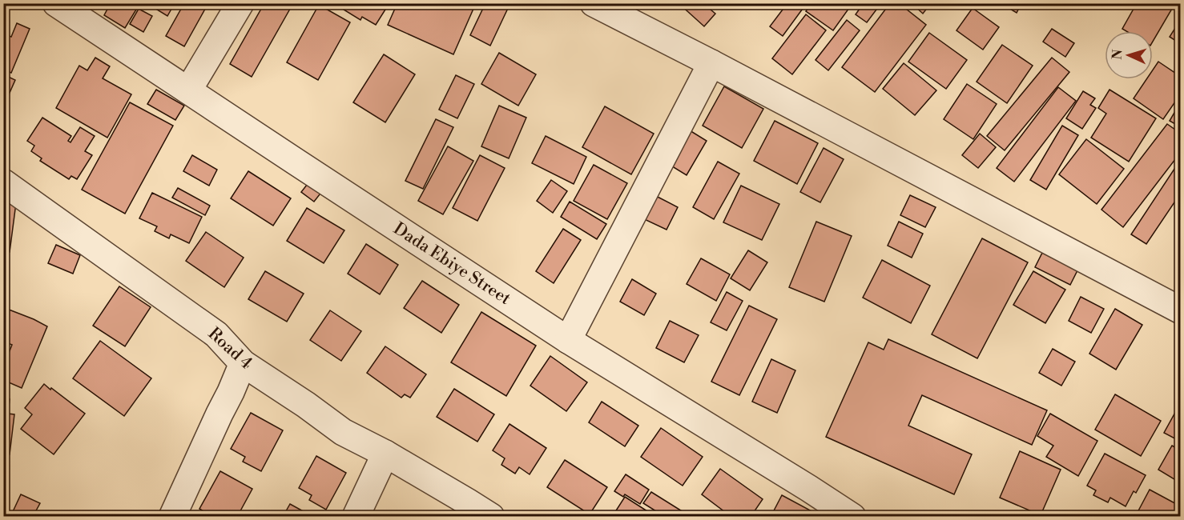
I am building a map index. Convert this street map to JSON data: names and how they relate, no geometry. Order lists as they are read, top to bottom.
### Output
{
  "streets": {
    "street": ["Dada Ebiye Street", "Road 4"]
  },
  "north": "left"
}
